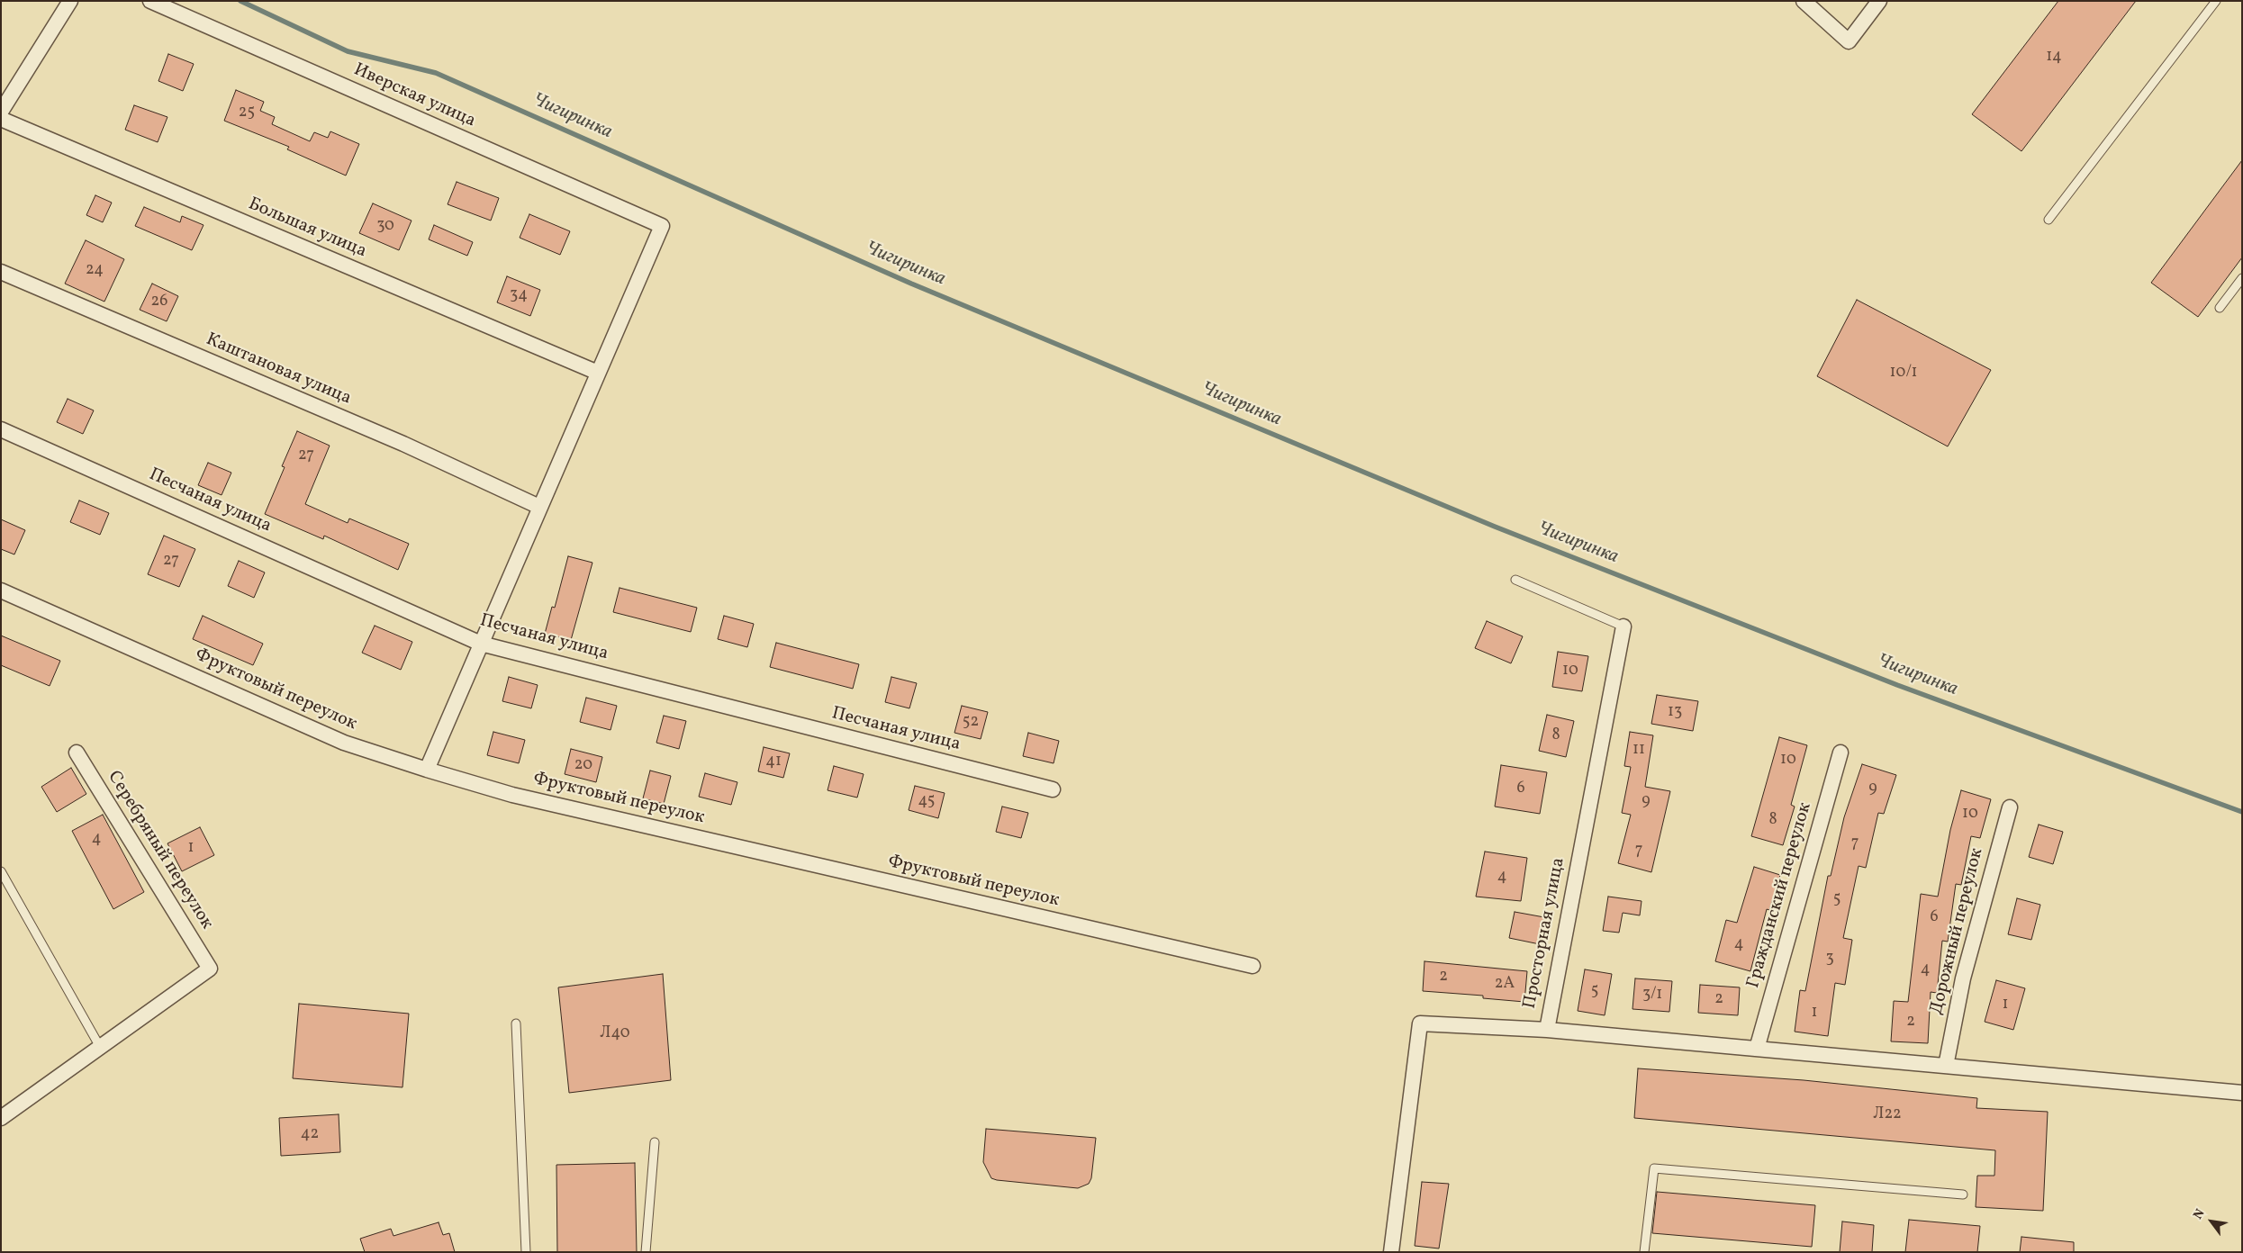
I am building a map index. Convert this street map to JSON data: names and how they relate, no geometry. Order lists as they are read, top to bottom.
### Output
{
  "streets": {
    "street": [
      "Иверская улица",
      "Большая улица",
      "Каштановая улица",
      "Песчаная улица",
      "Фруктовый переулок",
      "Серебряный переулок",
      "Гражданский переулок",
      "Дорожный переулок",
      "Просторная улица"
    ]
  },
  "crossings": [
    ["Иверская улица", "Большая улица"]
  ],
  "water": ["Чигиринка"],
  "house_numbers": [
    "14",
    "25",
    "30",
    "24",
    "34",
    "26",
    "10/1",
    "27",
    "27",
    "10",
    "13",
    "52",
    "8",
    "11",
    "10",
    "41",
    "20",
    "6",
    "9",
    "45",
    "9",
    "10",
    "8",
    "4",
    "7",
    "1",
    "7",
    "4",
    "5",
    "6",
    "4",
    "3",
    "4",
    "2",
    "2А",
    "5",
    "3/1",
    "2",
    "1",
    "1",
    "2",
    "Л40",
    "Л22",
    "42"
  ],
  "north": "top left"
}
